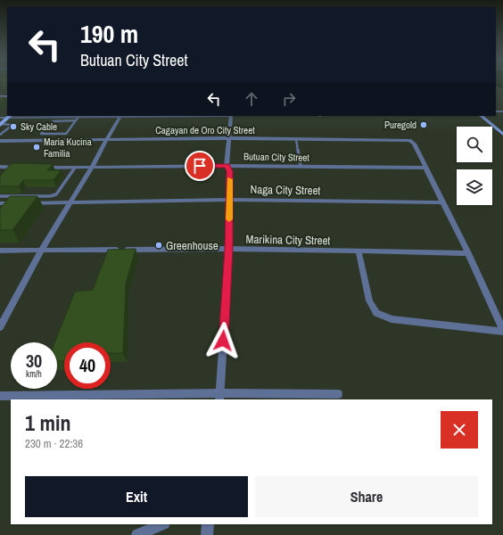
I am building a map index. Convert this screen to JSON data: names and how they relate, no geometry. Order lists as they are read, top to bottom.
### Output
{
  "streets": {
    "street": [
      "Cagayan de Oro City Street",
      "Butuan City Street",
      "Naga City Street",
      "Marikina City Street"
    ]
  },
  "crossings": [
    ["Cagayan de Oro City Street", "Butuan City Street"]
  ],
  "places": [
    "Puregold",
    "Sky Cable",
    "Maria Kucina Familia",
    "Greenhouse"
  ],
  "page": {
    "turn": ["190 m", "Butuan City Street"],
    "speed": "30 km/h",
    "limit": "40",
    "heading": ["1 min", "230 m · 22:36"],
    "buttons": ["Exit", "Share"]
  }
}
